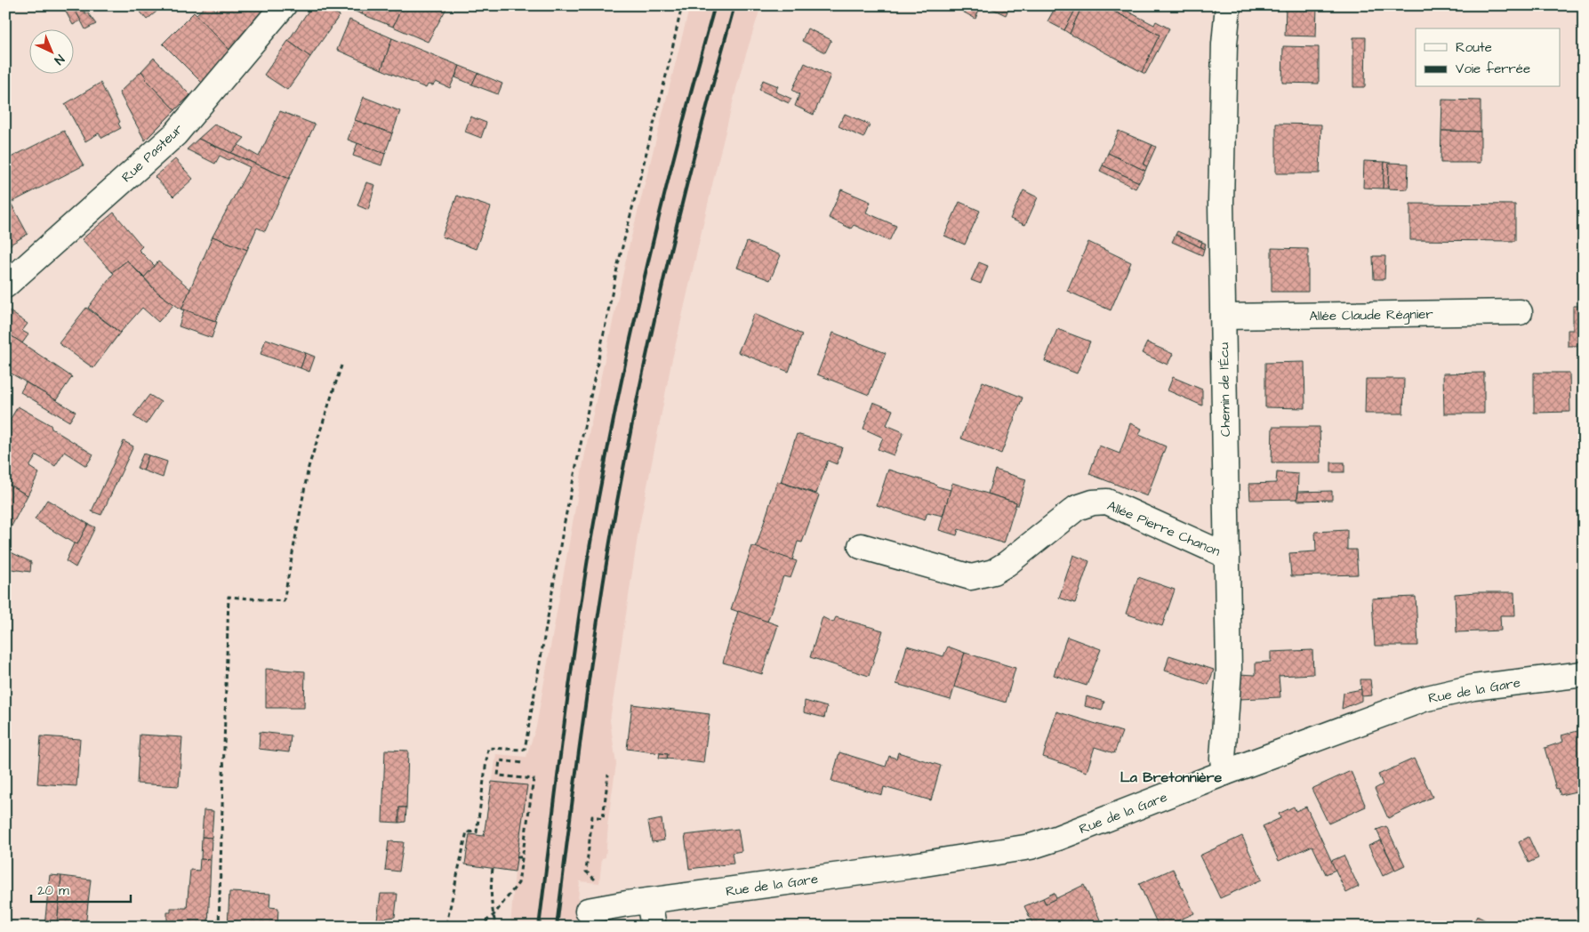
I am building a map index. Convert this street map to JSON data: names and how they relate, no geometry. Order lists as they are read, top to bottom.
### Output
{
  "streets": {
    "street": [
      "Rue Pasteur",
      "Allée Claude Régnier",
      "Chemin de l'Écu",
      "Allée Pierre Chanon",
      "Rue de la Gare"
    ]
  },
  "crossings": [
    ["Allée Claude Régnier", "Chemin de l'Écu"],
    ["Chemin de l'Écu", "Allée Pierre Chanon"],
    ["Chemin de l'Écu", "Rue de la Gare"]
  ],
  "districts": ["La Bretonnière"],
  "legend": ["Route", "Voie ferrée"],
  "scale_bar": "20 m",
  "north": "bottom right"
}
